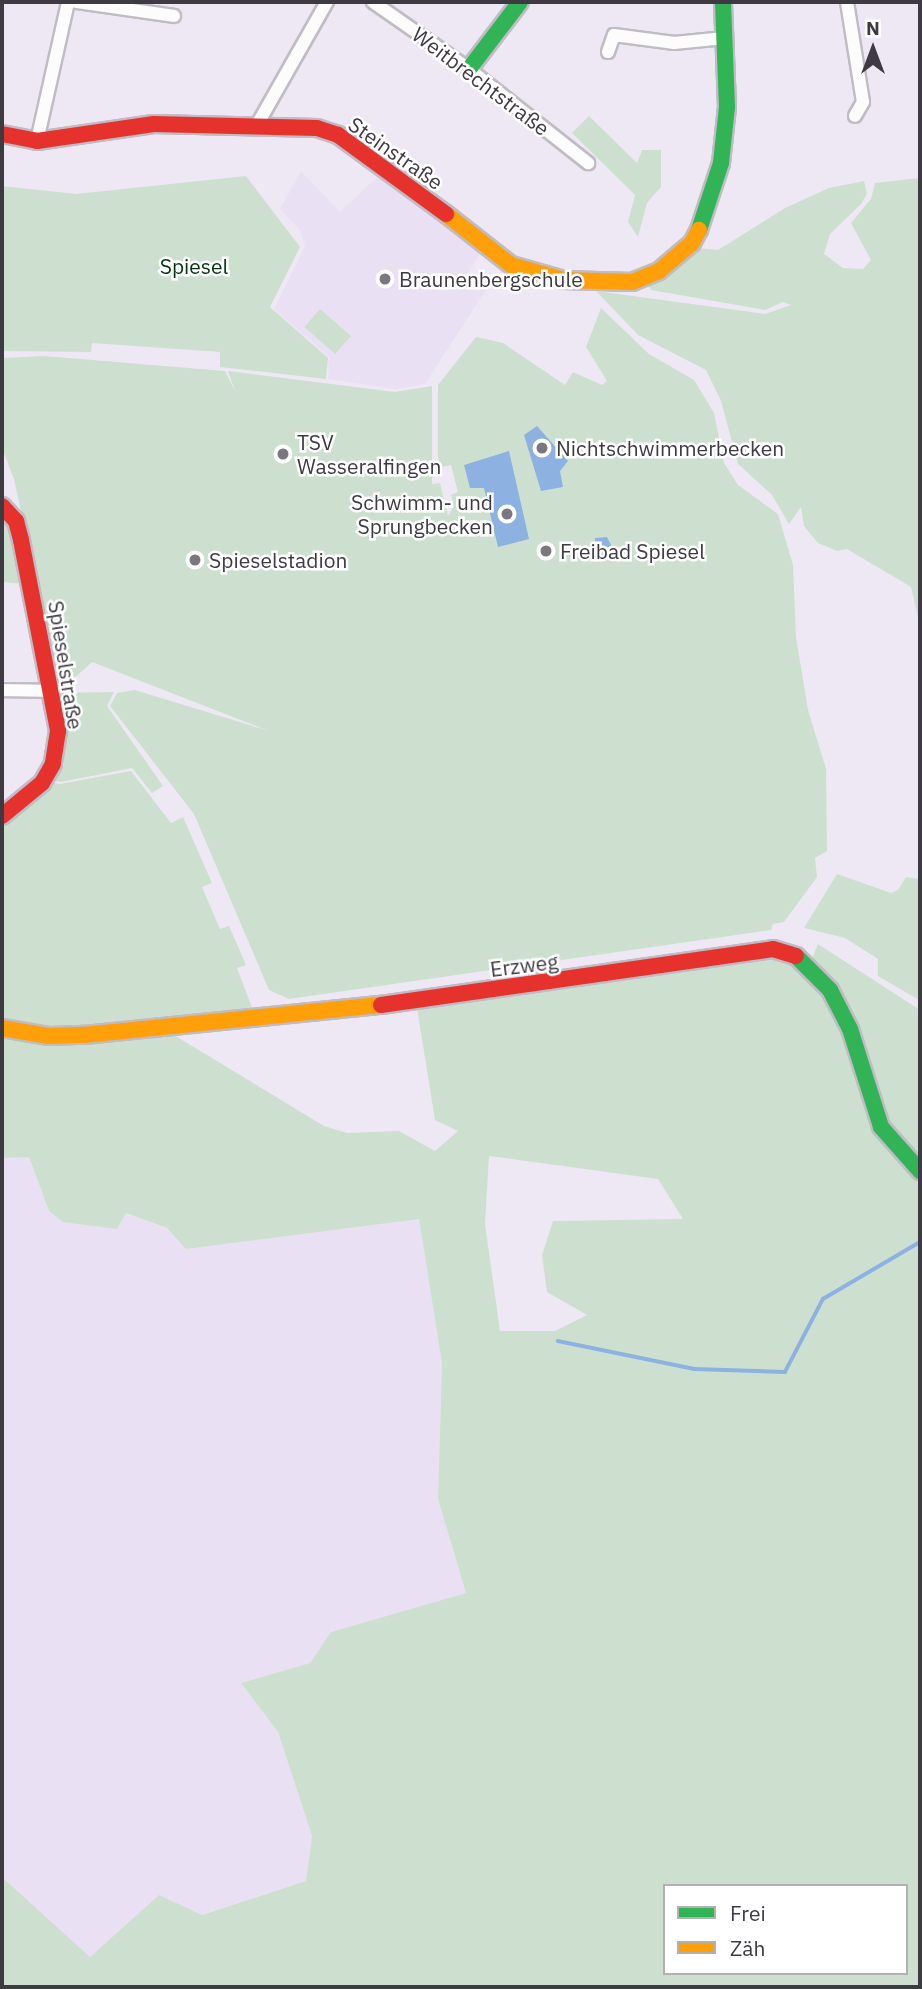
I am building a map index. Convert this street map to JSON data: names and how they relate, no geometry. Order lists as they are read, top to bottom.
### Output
{
  "streets": {
    "street": [
      "Weitbrechtstraße",
      "Steinstraße",
      "Spieselstraße",
      "Erzweg"
    ]
  },
  "parks": ["Spiesel"],
  "places": [
    "Braunenbergschule",
    "Nichtschwimmerbecken",
    "TSV Wasseralfingen",
    "Schwimm- und Sprungbecken",
    "Freibad Spiesel",
    "Spieselstadion"
  ],
  "legend": ["Frei", "Zäh"],
  "north": "top"
}
